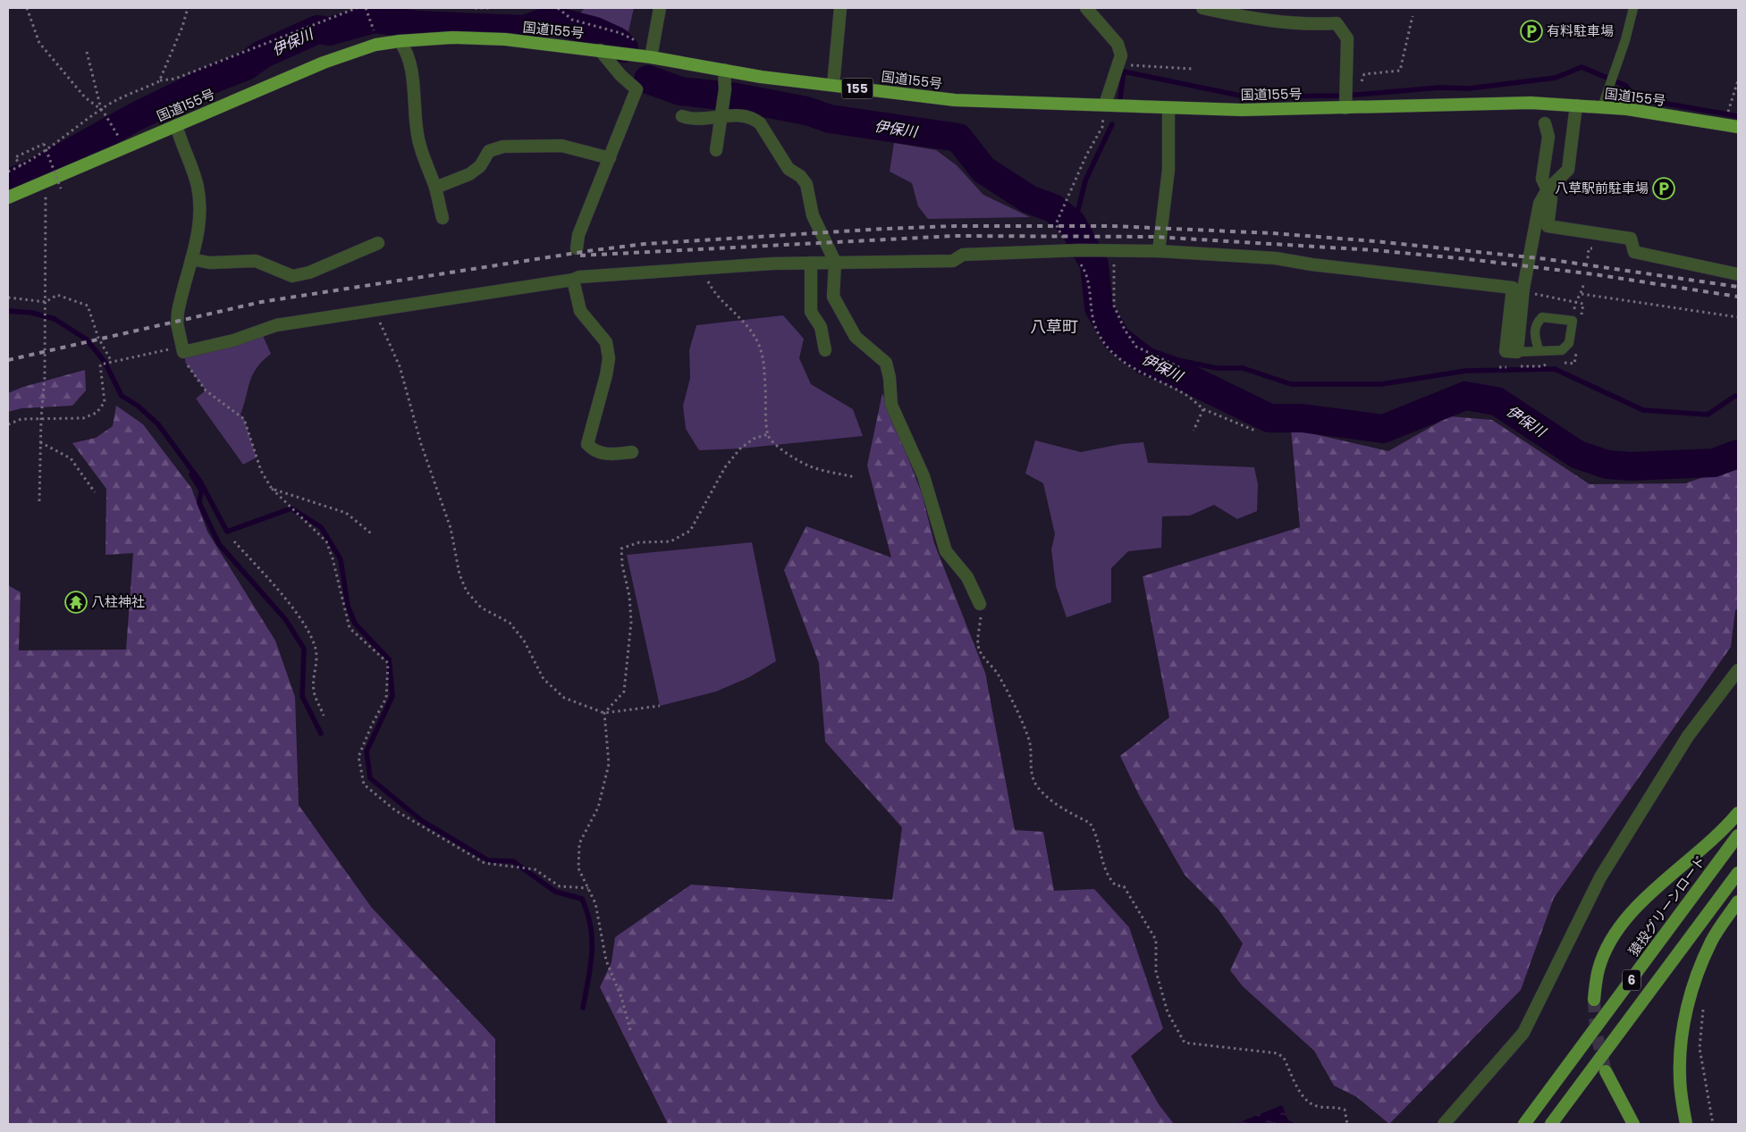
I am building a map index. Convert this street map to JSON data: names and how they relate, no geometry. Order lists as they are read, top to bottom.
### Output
{
  "streets": {
    "highway": ["国道155号", "155"],
    "main road": ["猿投グリーンロード", "6"]
  },
  "districts": ["八草町"],
  "water": ["伊保川"],
  "places": {
    "parking": ["有料駐車場", "八草駅前駐車場"],
    "temple": ["八柱神社"]
  }
}
